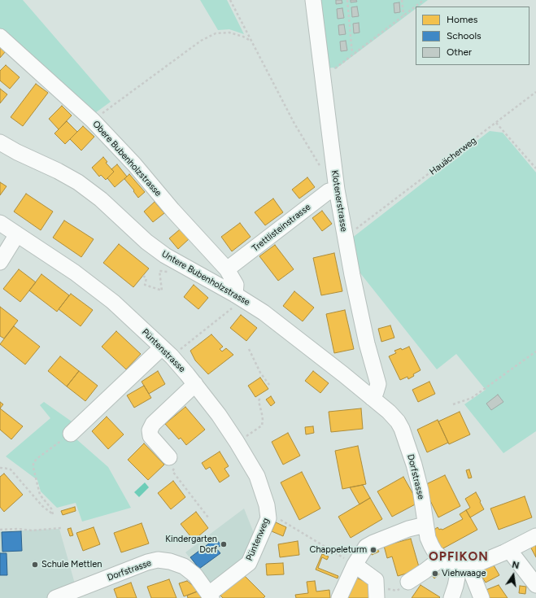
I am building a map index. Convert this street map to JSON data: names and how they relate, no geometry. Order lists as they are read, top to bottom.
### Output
{
  "streets": {
    "street": [
      "Obere Bubenholzstrasse",
      "Klotenerstrasse",
      "Trettlisteinstrasse",
      "Untere Bubenholzstrasse",
      "Püntenstrasse",
      "Dorfstrasse",
      "Püntenweg"
    ],
    "path": ["Hauächerweg"]
  },
  "crossings": [
    ["Obere Bubenholzstrasse", "Trettlisteinstrasse"],
    ["Obere Bubenholzstrasse", "Untere Bubenholzstrasse"],
    ["Klotenerstrasse", "Trettlisteinstrasse"],
    ["Klotenerstrasse", "Untere Bubenholzstrasse"],
    ["Untere Bubenholzstrasse", "Dorfstrasse"],
    ["Püntenstrasse", "Püntenweg"],
    ["Dorfstrasse", "Püntenweg"]
  ],
  "districts": ["OPFIKON"],
  "places": [
    "Kindergarten Dorf",
    "Chappeleturm",
    "Schule Mettlen",
    "Viehwaage"
  ],
  "legend": ["Homes", "Schools", "Other"],
  "north": "top"
}
